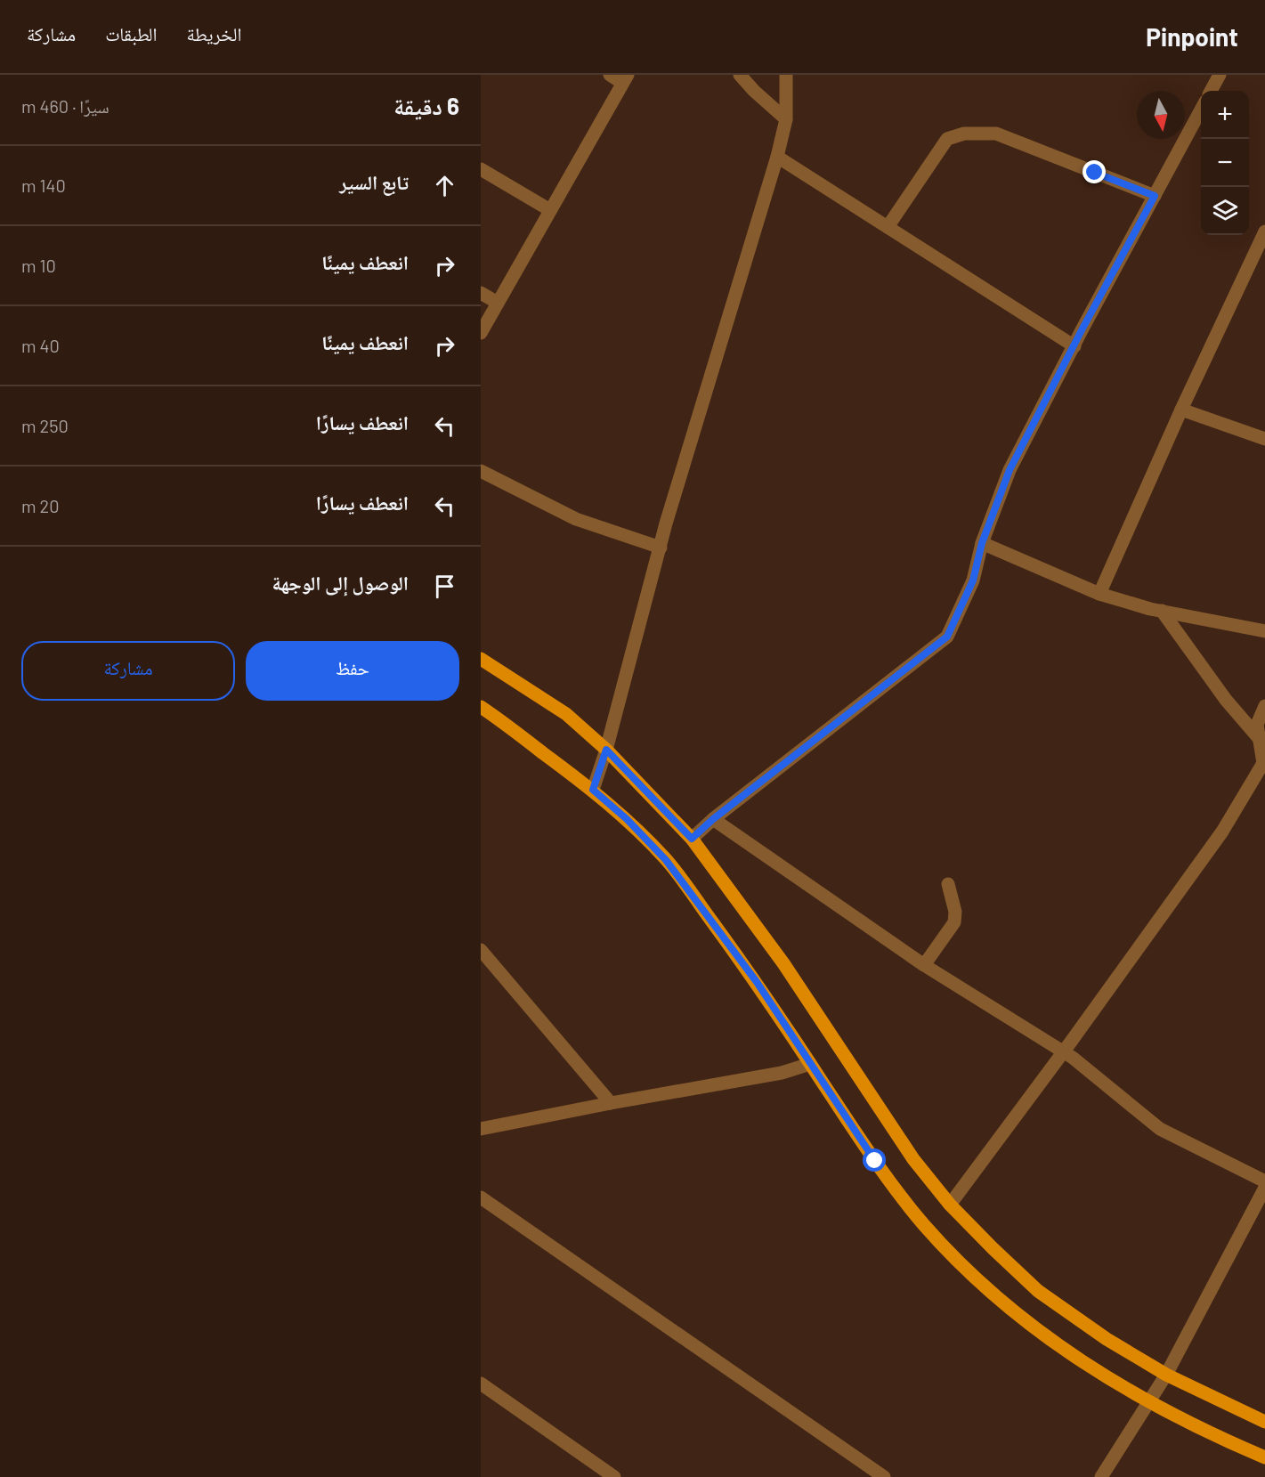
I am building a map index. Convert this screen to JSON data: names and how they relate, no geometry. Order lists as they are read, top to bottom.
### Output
{
  "north": "bottom",
  "page": {
    "header": "Pinpoint",
    "nav": ["الخريطة", "الطبقات", "مشاركة"],
    "heading": ["6 دقيقة", "سيرًا · 460 m"],
    "map_buttons": ["+", "−"],
    "list": [
      ["تابع السير", "140 m"],
      ["انعطف يمينًا", "10 m"],
      ["انعطف يمينًا", "40 m"],
      ["انعطف يسارًا", "250 m"],
      ["انعطف يسارًا", "20 m"],
      "الوصول إلى الوجهة"
    ],
    "buttons": ["حفظ", "مشاركة"]
  }
}
